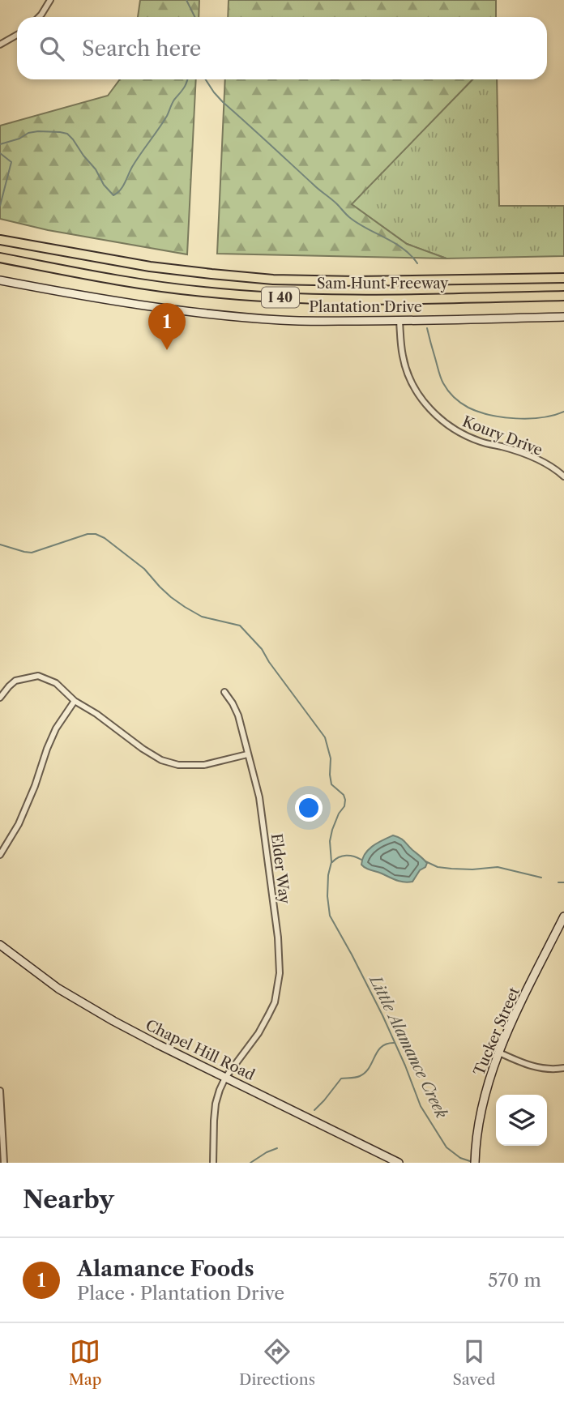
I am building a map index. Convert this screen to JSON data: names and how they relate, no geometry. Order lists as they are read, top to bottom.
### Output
{
  "streets": {
    "highway": ["Sam Hunt Freeway", "I 40"],
    "street": [
      "Plantation Drive",
      "Koury Drive",
      "Elder Way",
      "Tucker Street",
      "Chapel Hill Road"
    ]
  },
  "crossings": [
    ["Plantation Drive", "Koury Drive"],
    ["Elder Way", "Chapel Hill Road"]
  ],
  "water": ["Little Alamance Creek"],
  "page": {
    "search": "Search here",
    "pins": "1",
    "heading": "Nearby",
    "list": [
      {
        "mark": "1",
        "name": "Alamance Foods",
        "note": "Place · Plantation Drive",
        "value": "570 m"
      }
    ],
    "nav": ["Map", "Directions", "Saved"]
  }
}
